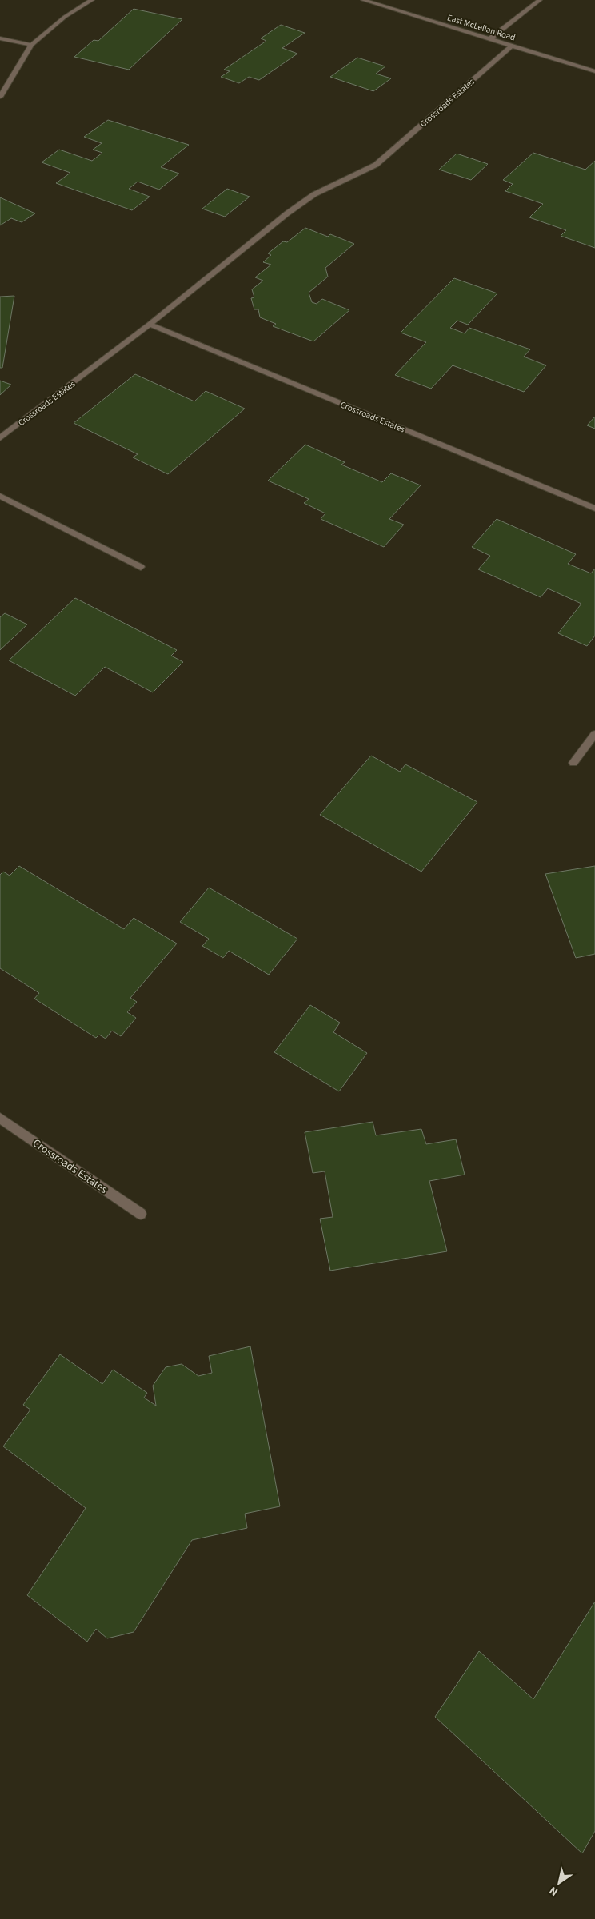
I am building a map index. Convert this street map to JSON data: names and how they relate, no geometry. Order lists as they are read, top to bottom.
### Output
{
  "streets": {
    "street": ["East McLellan Road", "Crossroads Estates"]
  },
  "crossings": [
    ["East McLellan Road", "Crossroads Estates"]
  ],
  "north": "bottom left"
}
